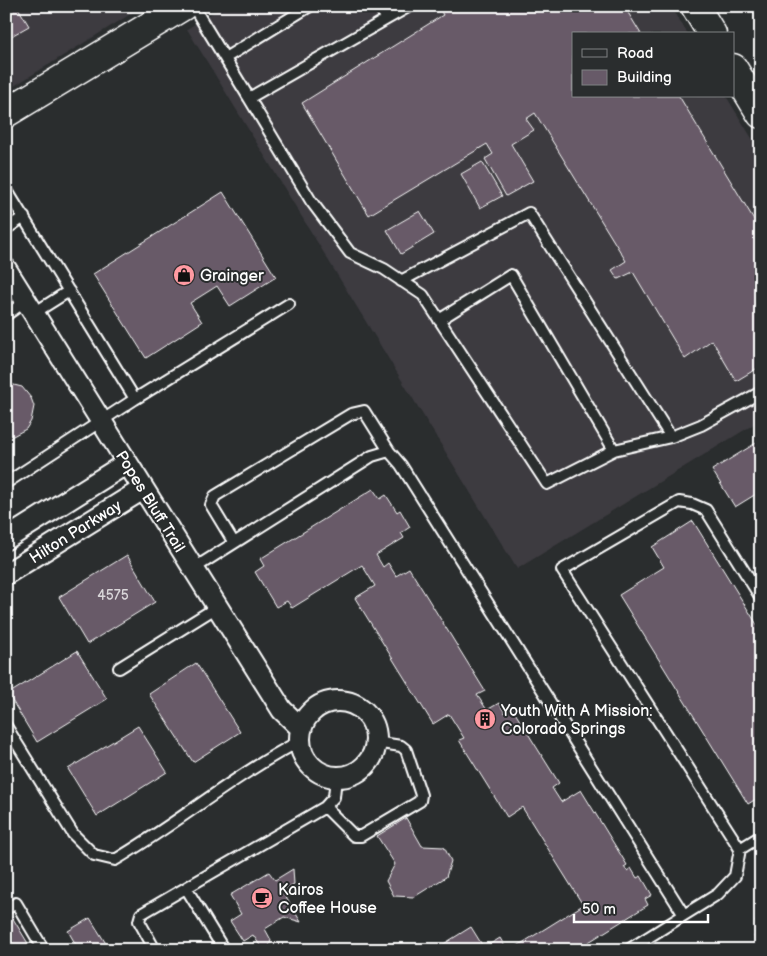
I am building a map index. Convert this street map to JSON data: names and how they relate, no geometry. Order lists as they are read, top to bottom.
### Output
{
  "streets": {
    "street": ["Popes Bluff Trail", "Hilton Parkway"]
  },
  "crossings": [
    ["Popes Bluff Trail", "Hilton Parkway"]
  ],
  "places": {
    "shop": ["Grainger"],
    "building": ["Youth With A Mission: Colorado Springs"],
    "cafe": ["Kairos Coffee House"]
  },
  "house_numbers": ["4575"],
  "legend": ["Road", "Building"],
  "scale_bar": "50 m"
}
